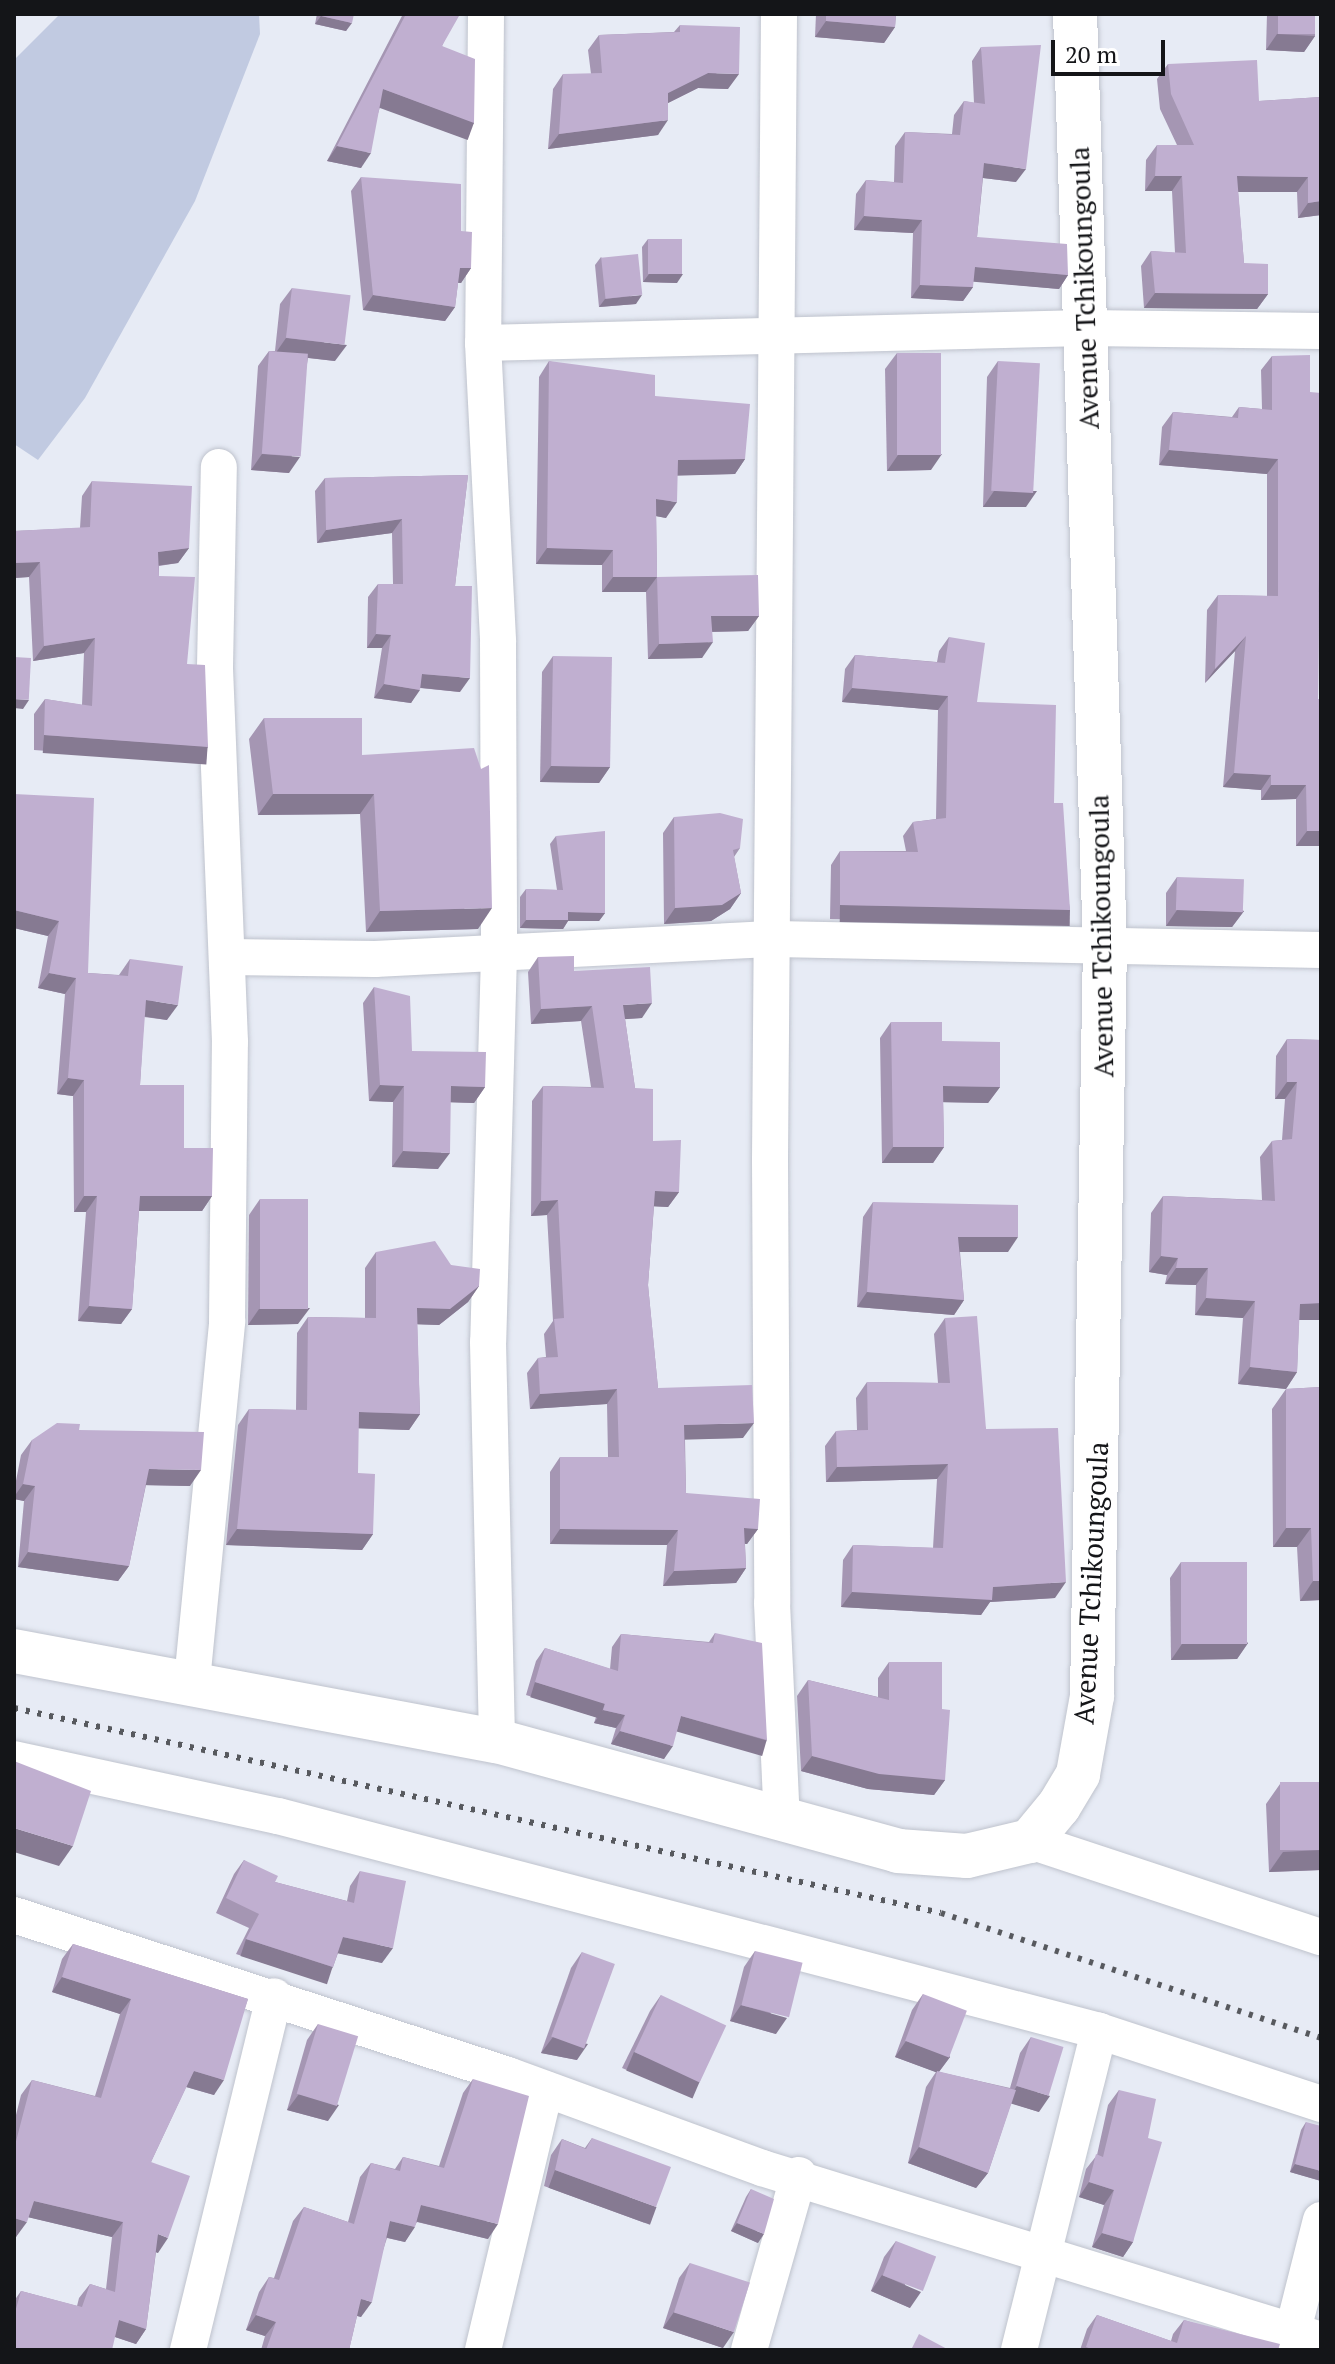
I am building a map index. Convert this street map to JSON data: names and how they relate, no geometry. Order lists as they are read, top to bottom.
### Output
{
  "streets": {
    "street": ["Avenue Tchikoungoula"]
  },
  "scale_bar": "20 m"
}
